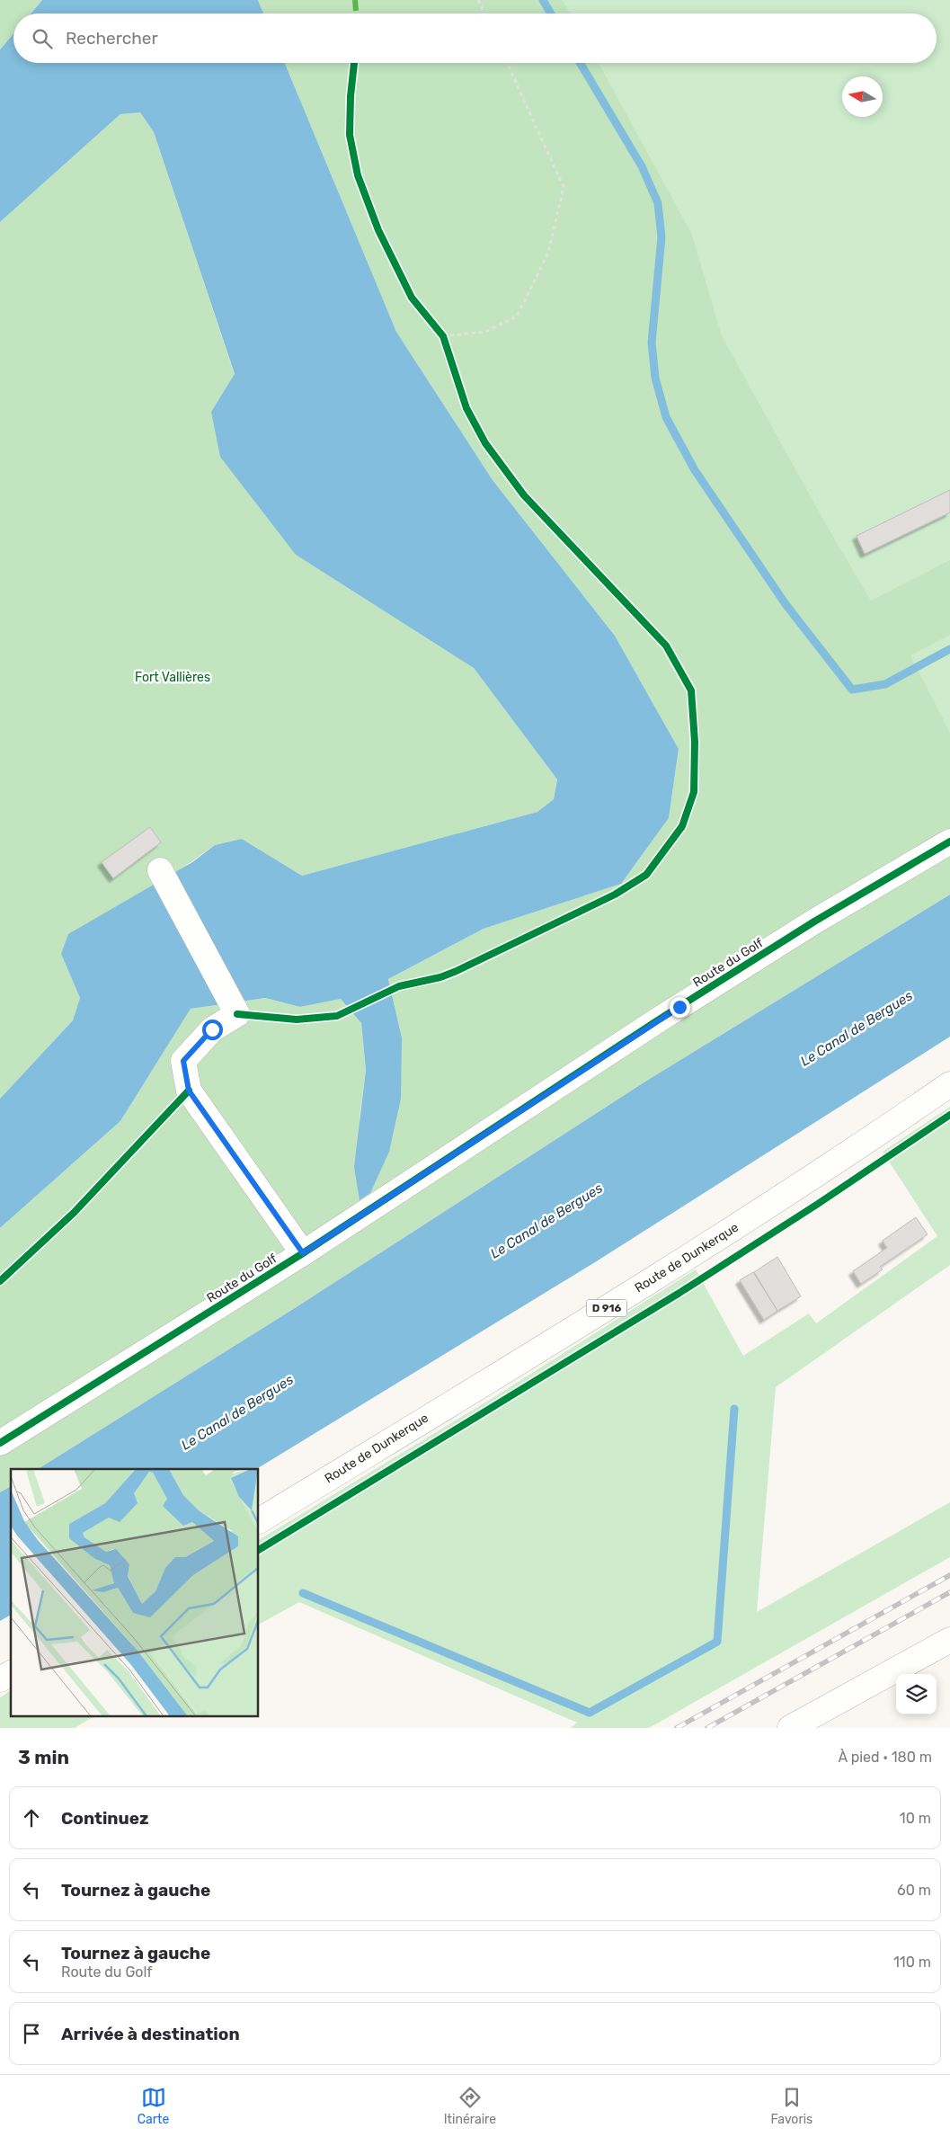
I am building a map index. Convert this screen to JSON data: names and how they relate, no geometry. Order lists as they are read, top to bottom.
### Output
{
  "streets": {
    "street": ["Route du Golf", "Route de Dunkerque", "D 916"]
  },
  "water": ["Le Canal de Bergues"],
  "parks": ["Fort Vallières"],
  "north": "left",
  "page": {
    "search": "Rechercher",
    "heading": ["3 min", "À pied · 180 m"],
    "list": [
      ["Continuez", "10 m"],
      ["Tournez à gauche", "60 m"],
      ["Tournez à gauche", "Route du Golf", "110 m"],
      "Arrivée à destination"
    ],
    "nav": ["Carte", "Itinéraire", "Favoris"]
  }
}
